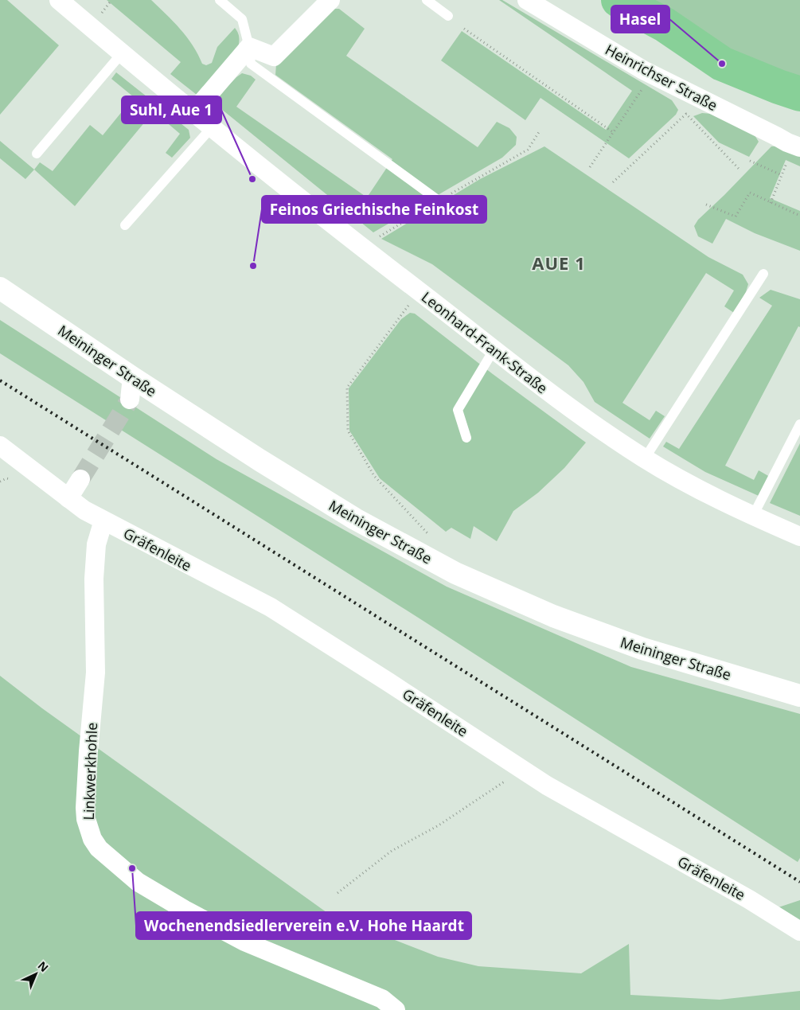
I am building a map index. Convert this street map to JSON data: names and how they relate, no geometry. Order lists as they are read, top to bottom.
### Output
{
  "streets": {
    "main road": ["Meininger Straße"],
    "street": [
      "Heinrichser Straße",
      "Leonhard-Frank-Straße",
      "Gräfenleite",
      "Linkwerkhohle"
    ]
  },
  "crossings": [
    ["Gräfenleite", "Linkwerkhohle"]
  ],
  "districts": ["AUE 1"],
  "places": [
    "Hasel",
    "Suhl, Aue 1",
    "Feinos Griechische Feinkost",
    "Wochenendsiedlerverein e.V. Hohe Haardt"
  ],
  "north": "top right"
}
